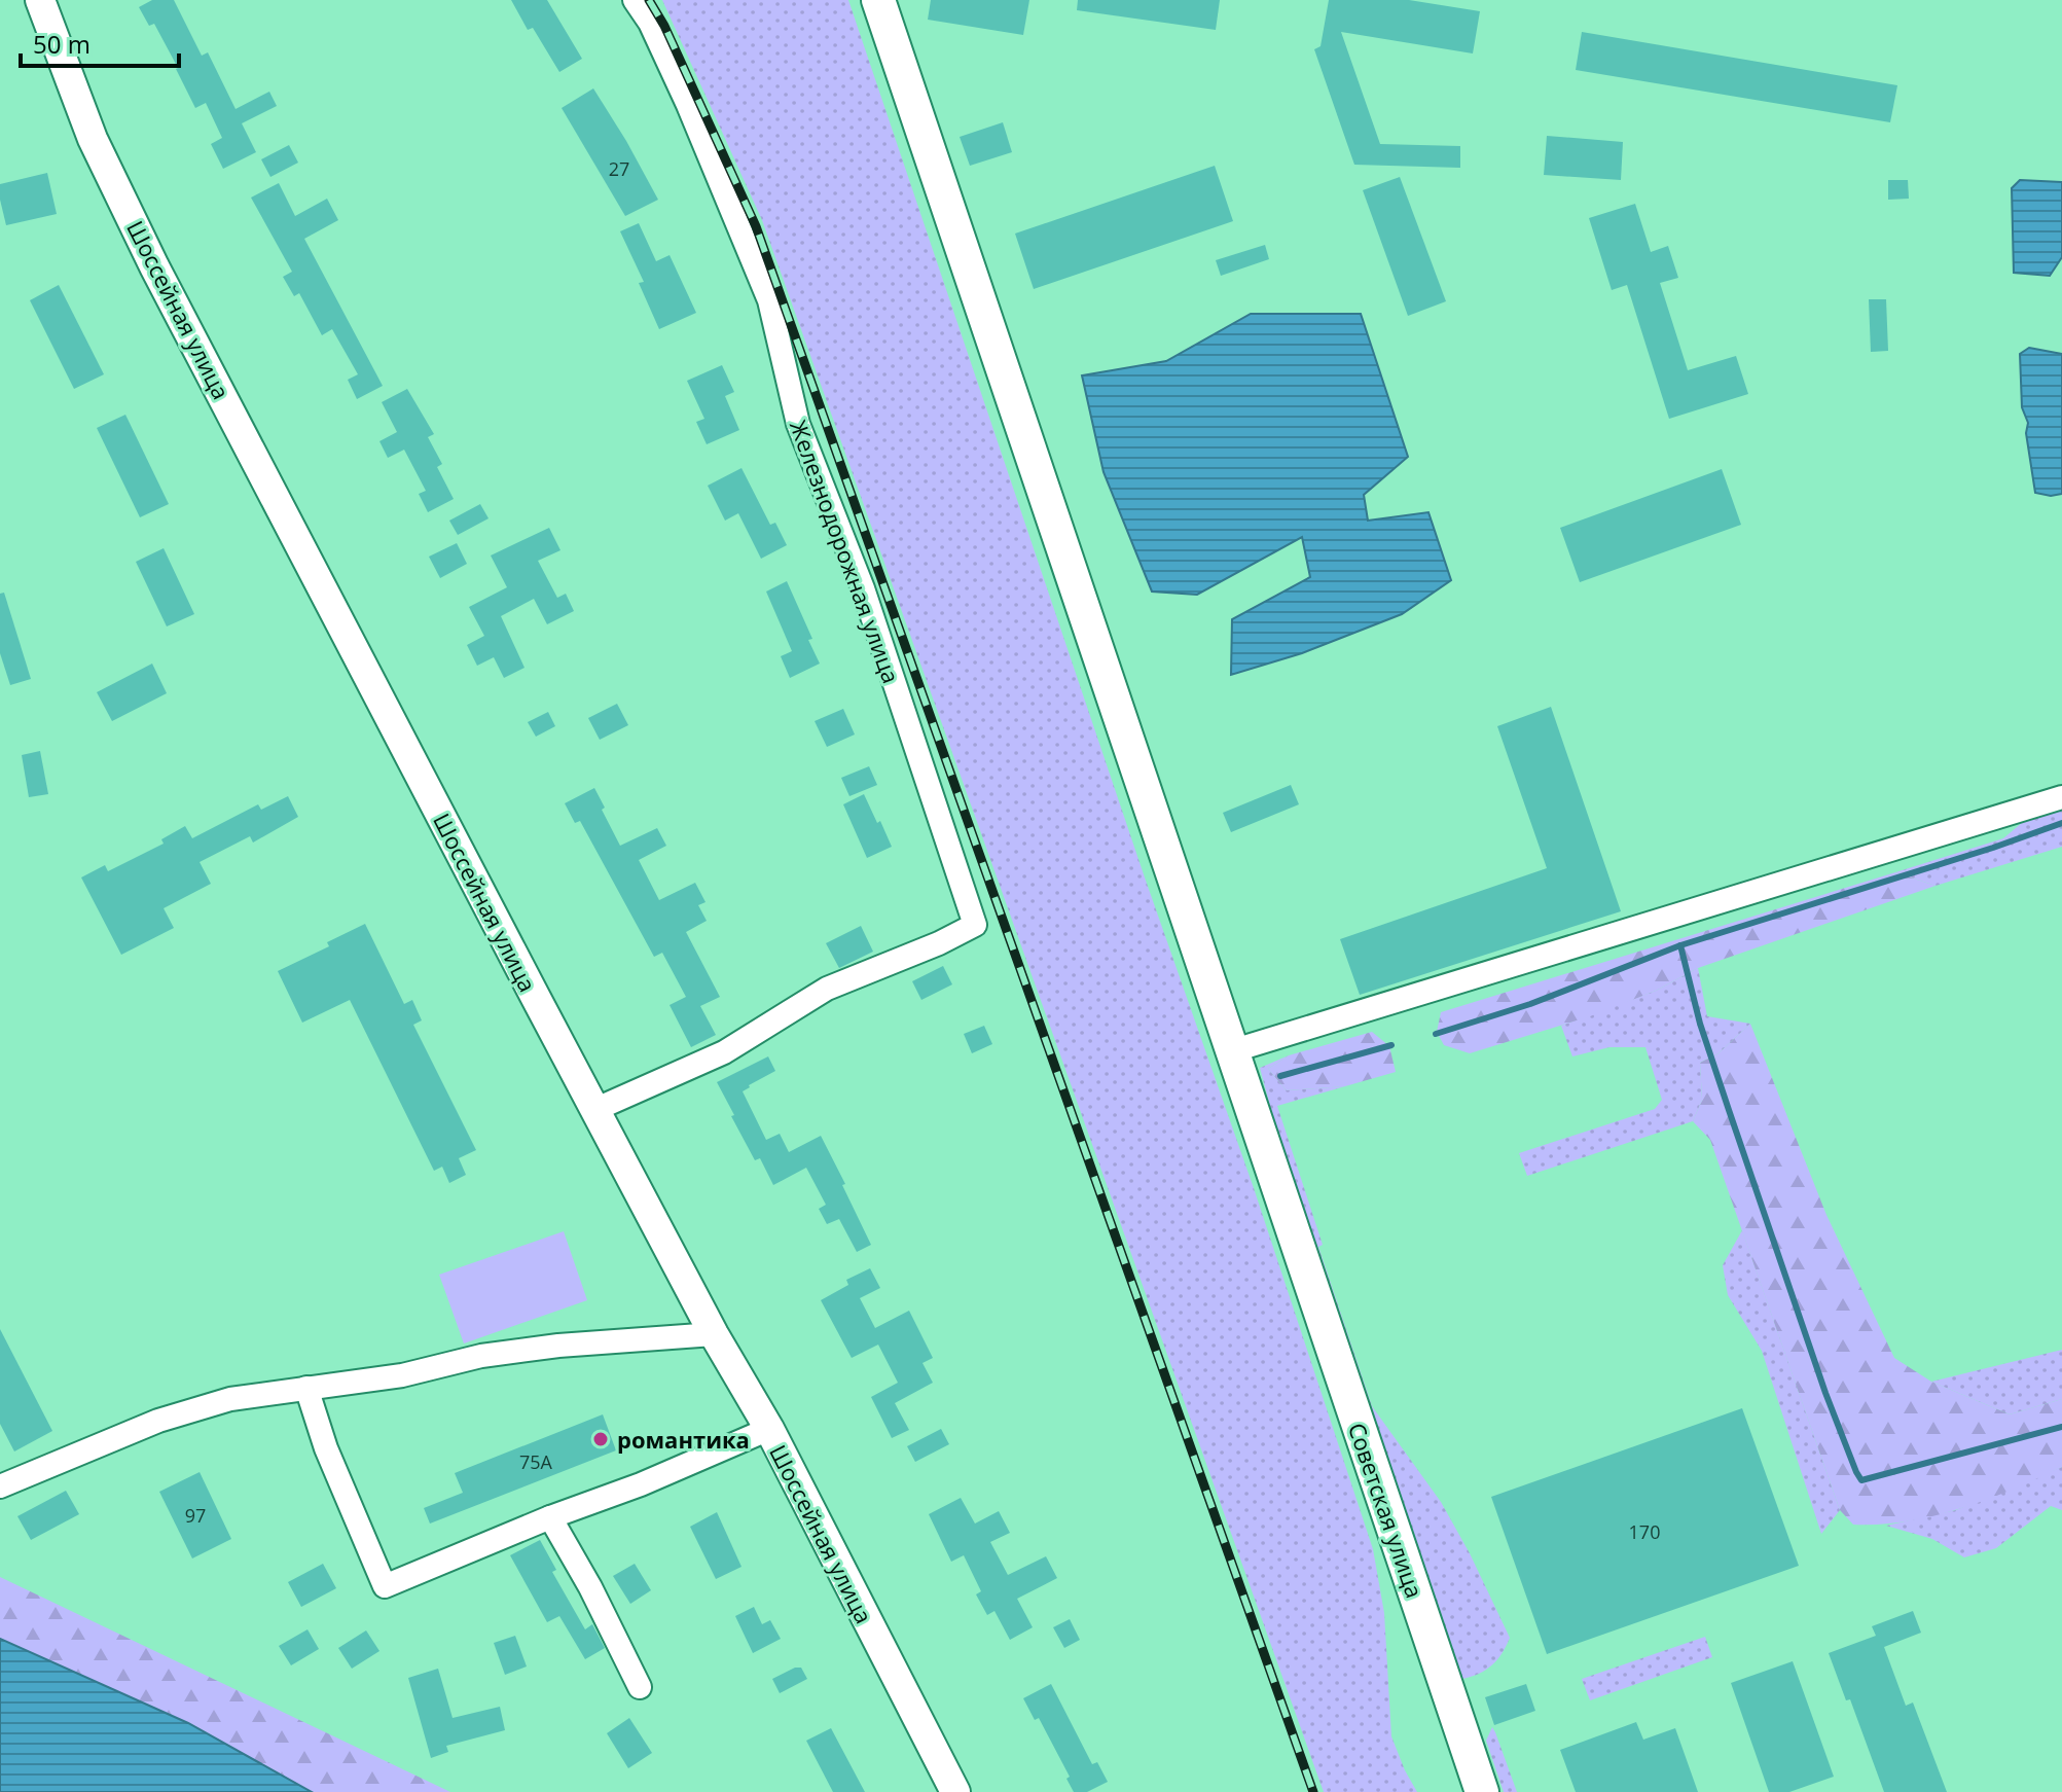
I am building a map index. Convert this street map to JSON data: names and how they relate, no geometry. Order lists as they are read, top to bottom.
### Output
{
  "streets": {
    "main road": ["Советская улица"],
    "street": ["Шоссейная улица", "Железнодорожная улица"]
  },
  "crossings": [
    ["Шоссейная улица", "Железнодорожная улица"]
  ],
  "places": ["романтика"],
  "house_numbers": [
    "27",
    "75А",
    "97",
    "170"
  ],
  "scale_bar": "50 m"
}
